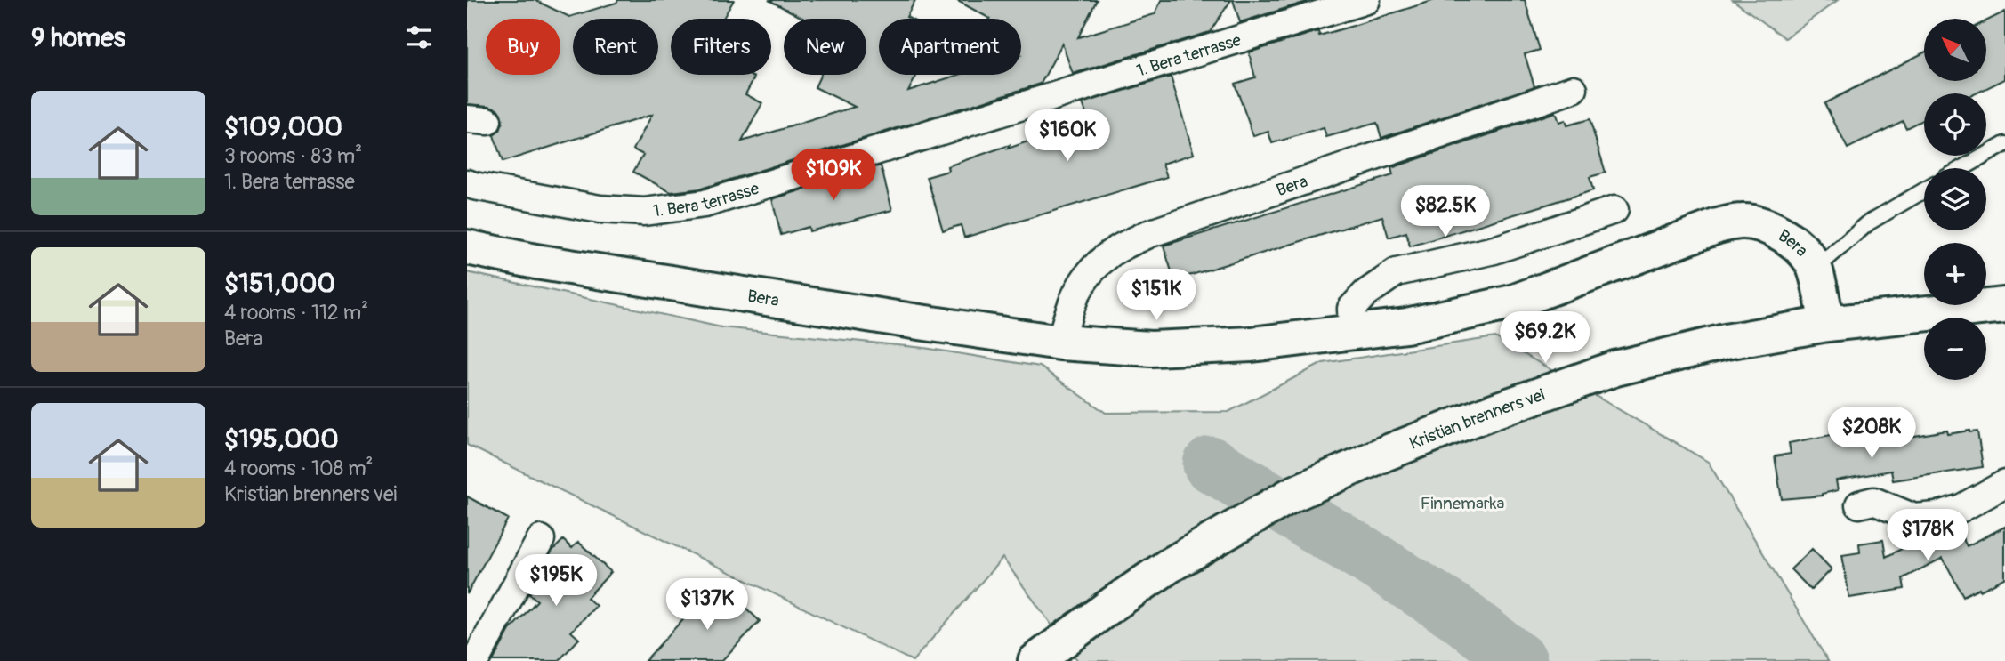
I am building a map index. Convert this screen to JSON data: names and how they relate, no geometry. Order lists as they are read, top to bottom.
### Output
{
  "streets": {
    "street": ["1. Bera terrasse", "Bera", "Kristian brenners vei"]
  },
  "crossings": [
    ["Bera", "Kristian brenners vei"]
  ],
  "parks": ["Finnemarka"],
  "north": "top left",
  "page": {
    "heading": "9 homes",
    "map_buttons": ["+", "−"],
    "chip": [
      "Buy",
      "Rent",
      "Filters",
      "New",
      "Apartment"
    ],
    "list": [
      {
        "name": "$109,000",
        "note": "3 rooms · 83 m² · 1. Bera terrasse"
      },
      {
        "name": "$151,000",
        "note": "4 rooms · 112 m² · Bera"
      },
      {
        "name": "$195,000",
        "note": "4 rooms · 108 m² · Kristian brenners vei"
      }
    ],
    "price": [
      "$160K",
      "$109K",
      "$82.5K",
      "$151K",
      "$69.2K",
      "$208K",
      "$178K",
      "$195K",
      "$137K"
    ]
  }
}
